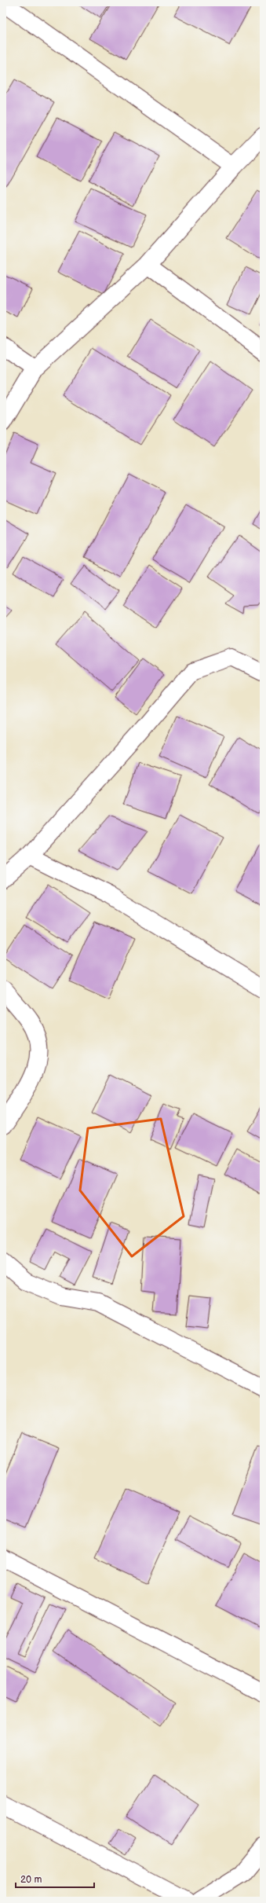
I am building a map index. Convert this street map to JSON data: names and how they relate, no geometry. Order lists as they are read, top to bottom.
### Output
{
  "scale_bar": "20 m"
}
